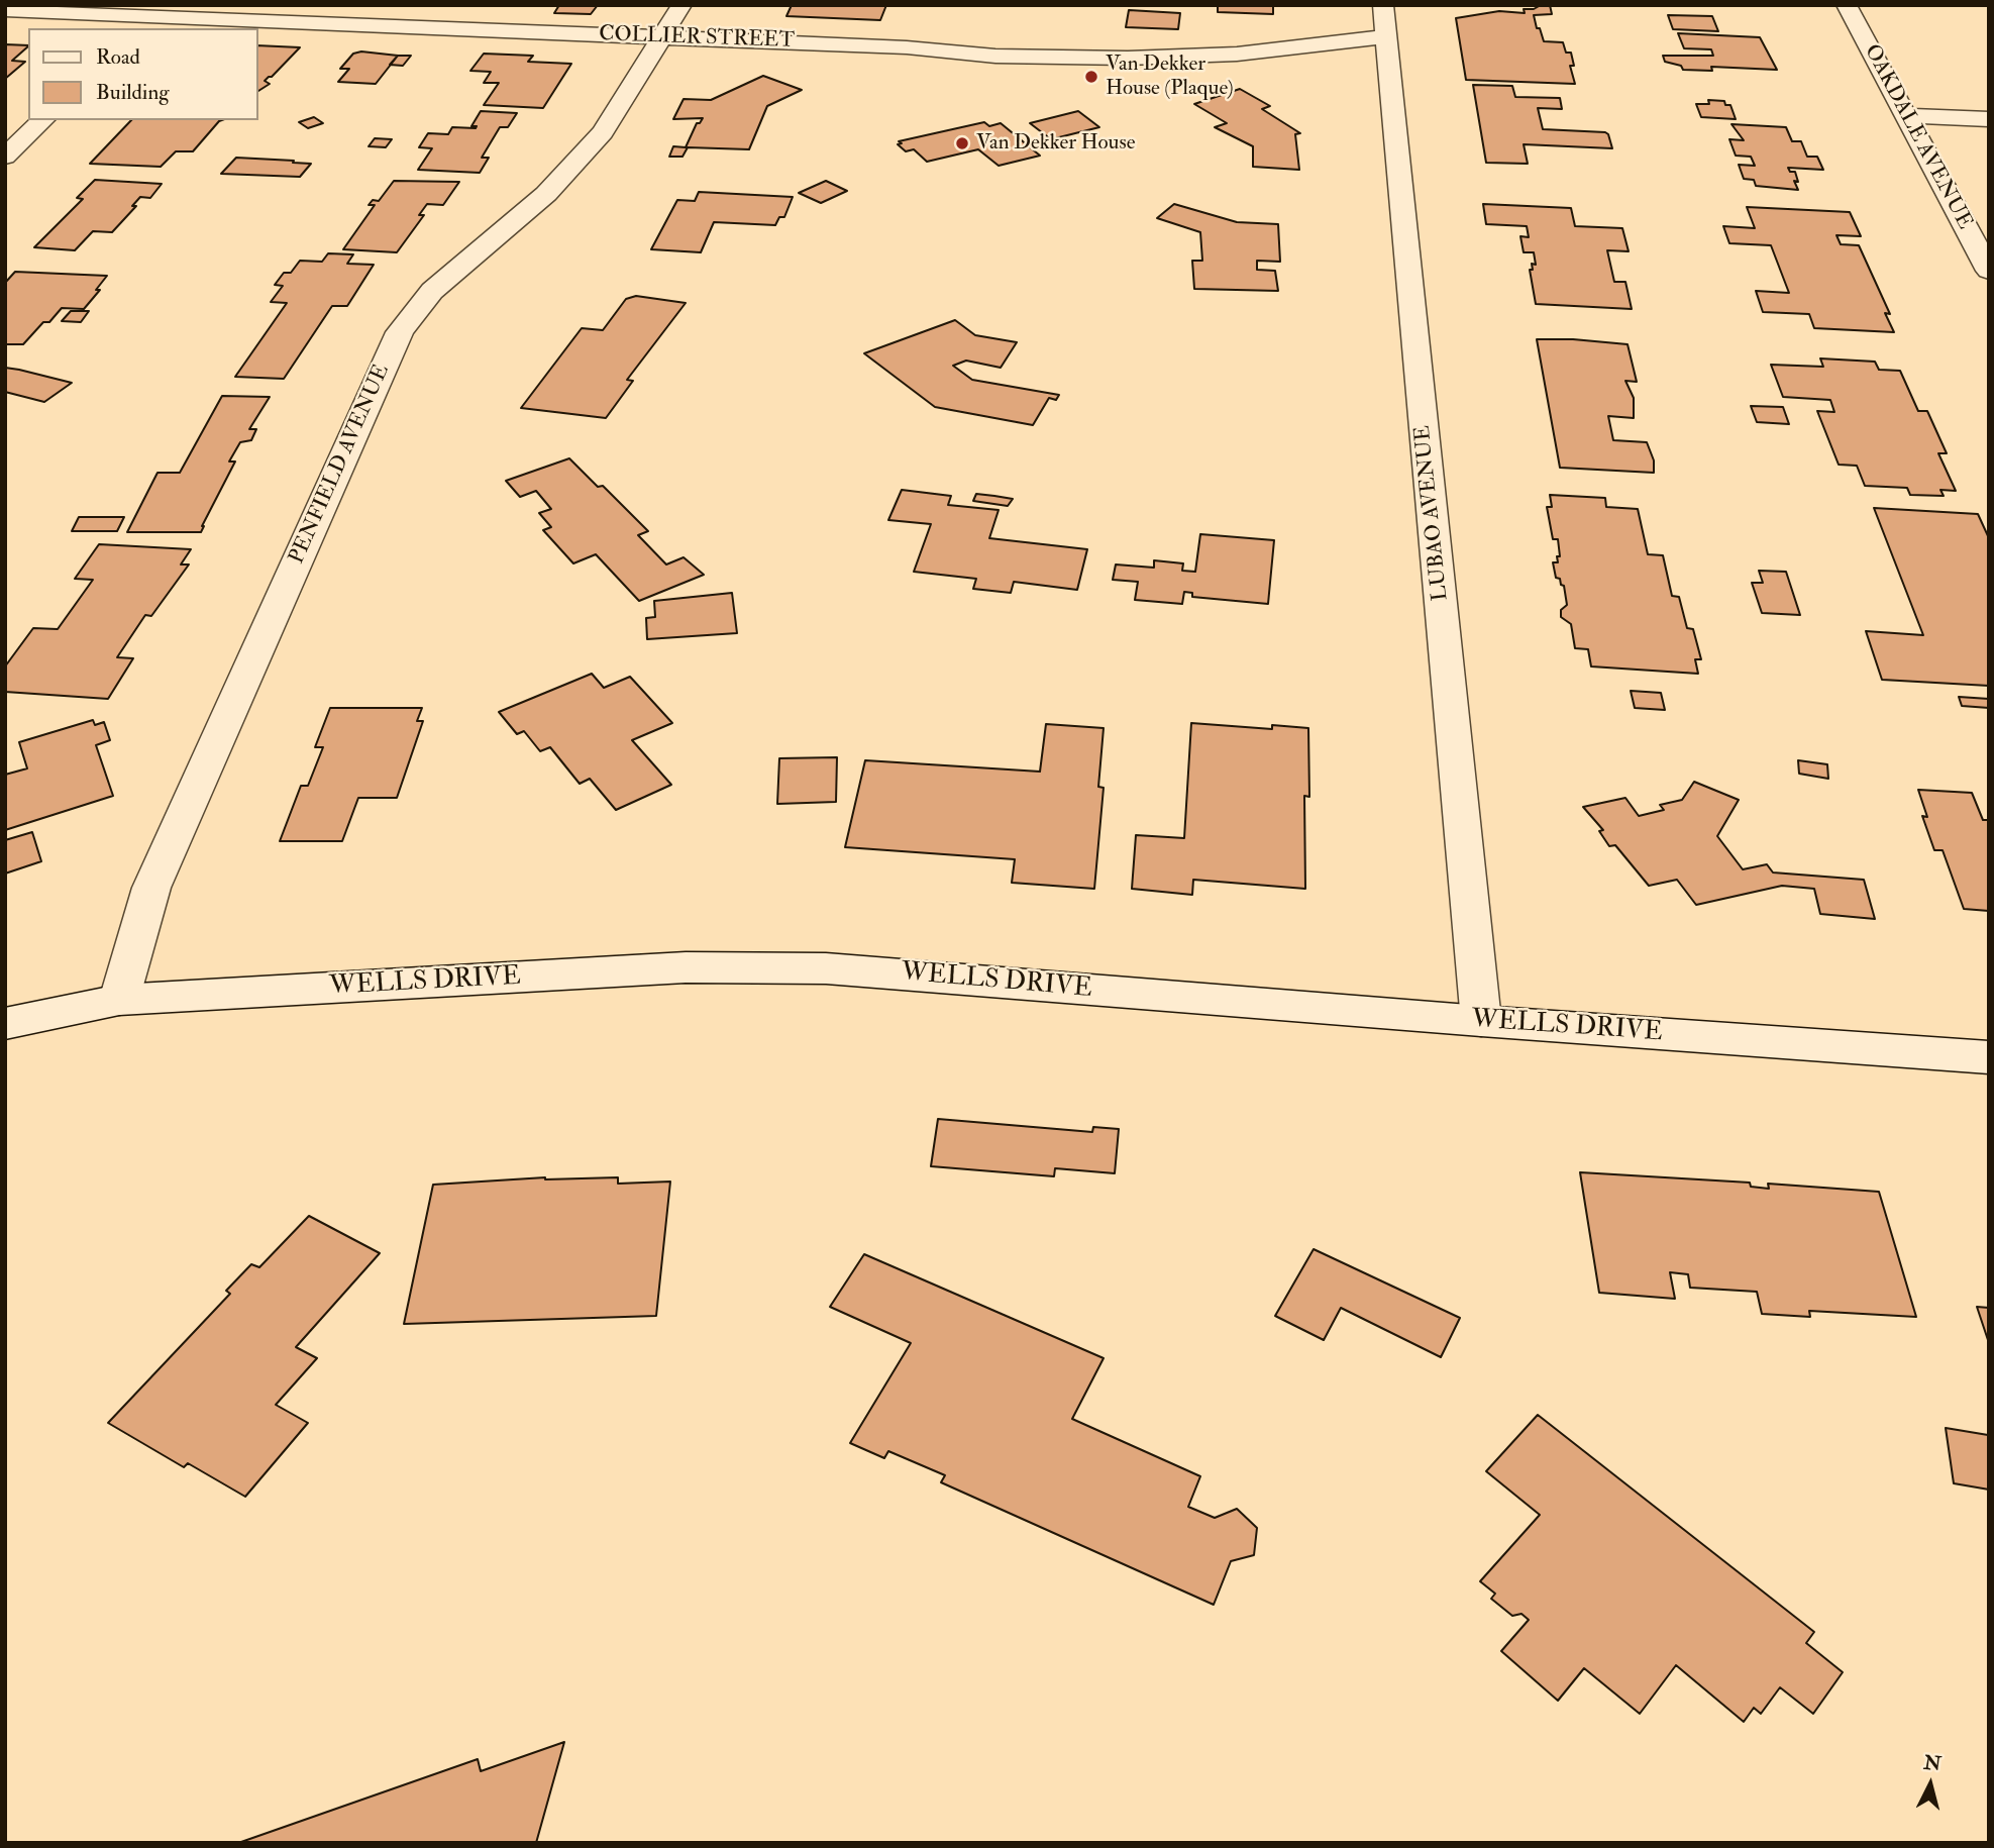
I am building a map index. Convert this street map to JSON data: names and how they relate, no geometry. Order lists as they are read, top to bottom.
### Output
{
  "streets": {
    "street": [
      "COLLIER STREET",
      "OAKDALE AVENUE",
      "PENFIELD AVENUE",
      "LUBAO AVENUE",
      "WELLS DRIVE"
    ]
  },
  "crossings": [
    ["COLLIER STREET", "PENFIELD AVENUE"],
    ["COLLIER STREET", "LUBAO AVENUE"],
    ["PENFIELD AVENUE", "WELLS DRIVE"],
    ["LUBAO AVENUE", "WELLS DRIVE"]
  ],
  "places": ["Van Dekker House (Plaque)", "Van Dekker House"],
  "legend": ["Road", "Building"],
  "north": "top"
}
